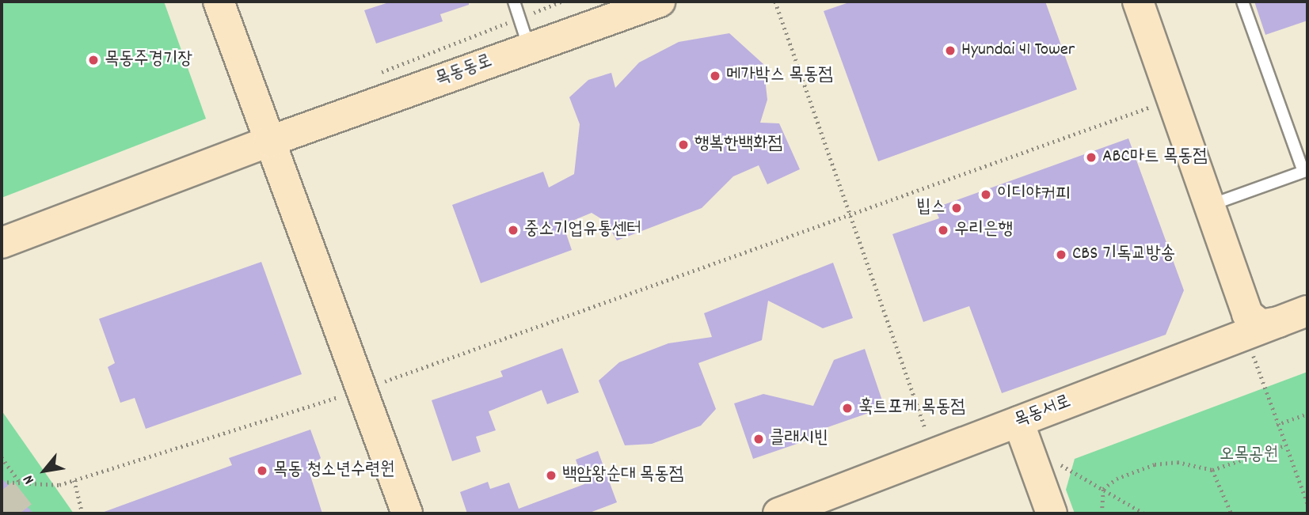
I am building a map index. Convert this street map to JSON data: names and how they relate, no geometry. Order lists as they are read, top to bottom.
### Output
{
  "streets": {
    "street": ["목동동로", "목동서로"]
  },
  "parks": ["오목공원"],
  "places": [
    "Hyundai 41 Tower",
    "목동주경기장",
    "메가박스 목동점",
    "행복한백화점",
    "ABC마트 목동점",
    "이디야커피",
    "빕스",
    "중소기업유통센터",
    "우리은행",
    "CBS 기독교방송",
    "훅트포케 목동점",
    "클래시빈",
    "목동 청소년수련원",
    "백암왕순대 목동점"
  ],
  "north": "bottom left"
}
